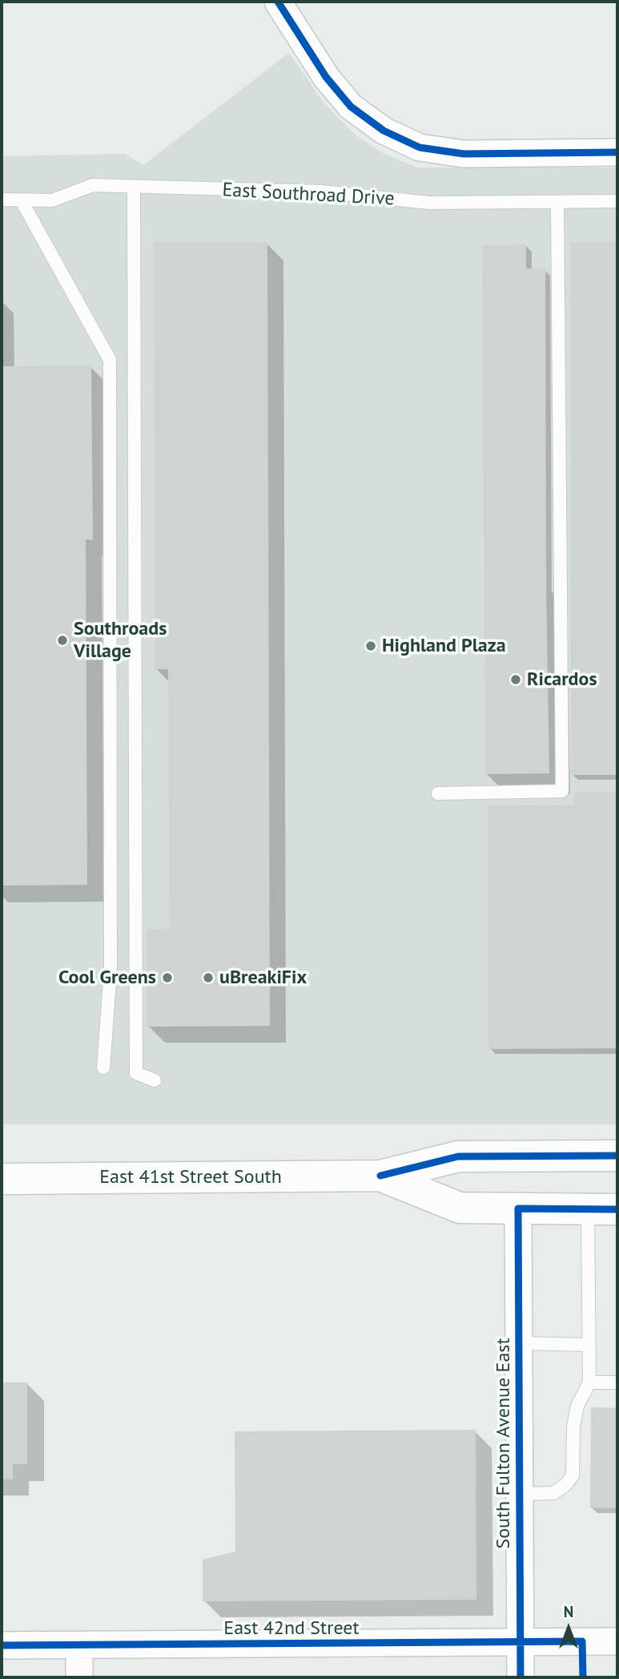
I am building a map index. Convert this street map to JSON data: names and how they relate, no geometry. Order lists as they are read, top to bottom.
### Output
{
  "streets": {
    "main road": ["East 41st Street South"],
    "street": ["South Fulton Avenue East", "East 42nd Street"],
    "lane": ["East Southroad Drive"]
  },
  "crossings": [
    ["East 41st Street South", "South Fulton Avenue East"],
    ["South Fulton Avenue East", "East 42nd Street"]
  ],
  "places": [
    "Southroads Village",
    "Highland Plaza",
    "Ricardos",
    "Cool Greens",
    "uBreakiFix"
  ],
  "north": "top"
}
